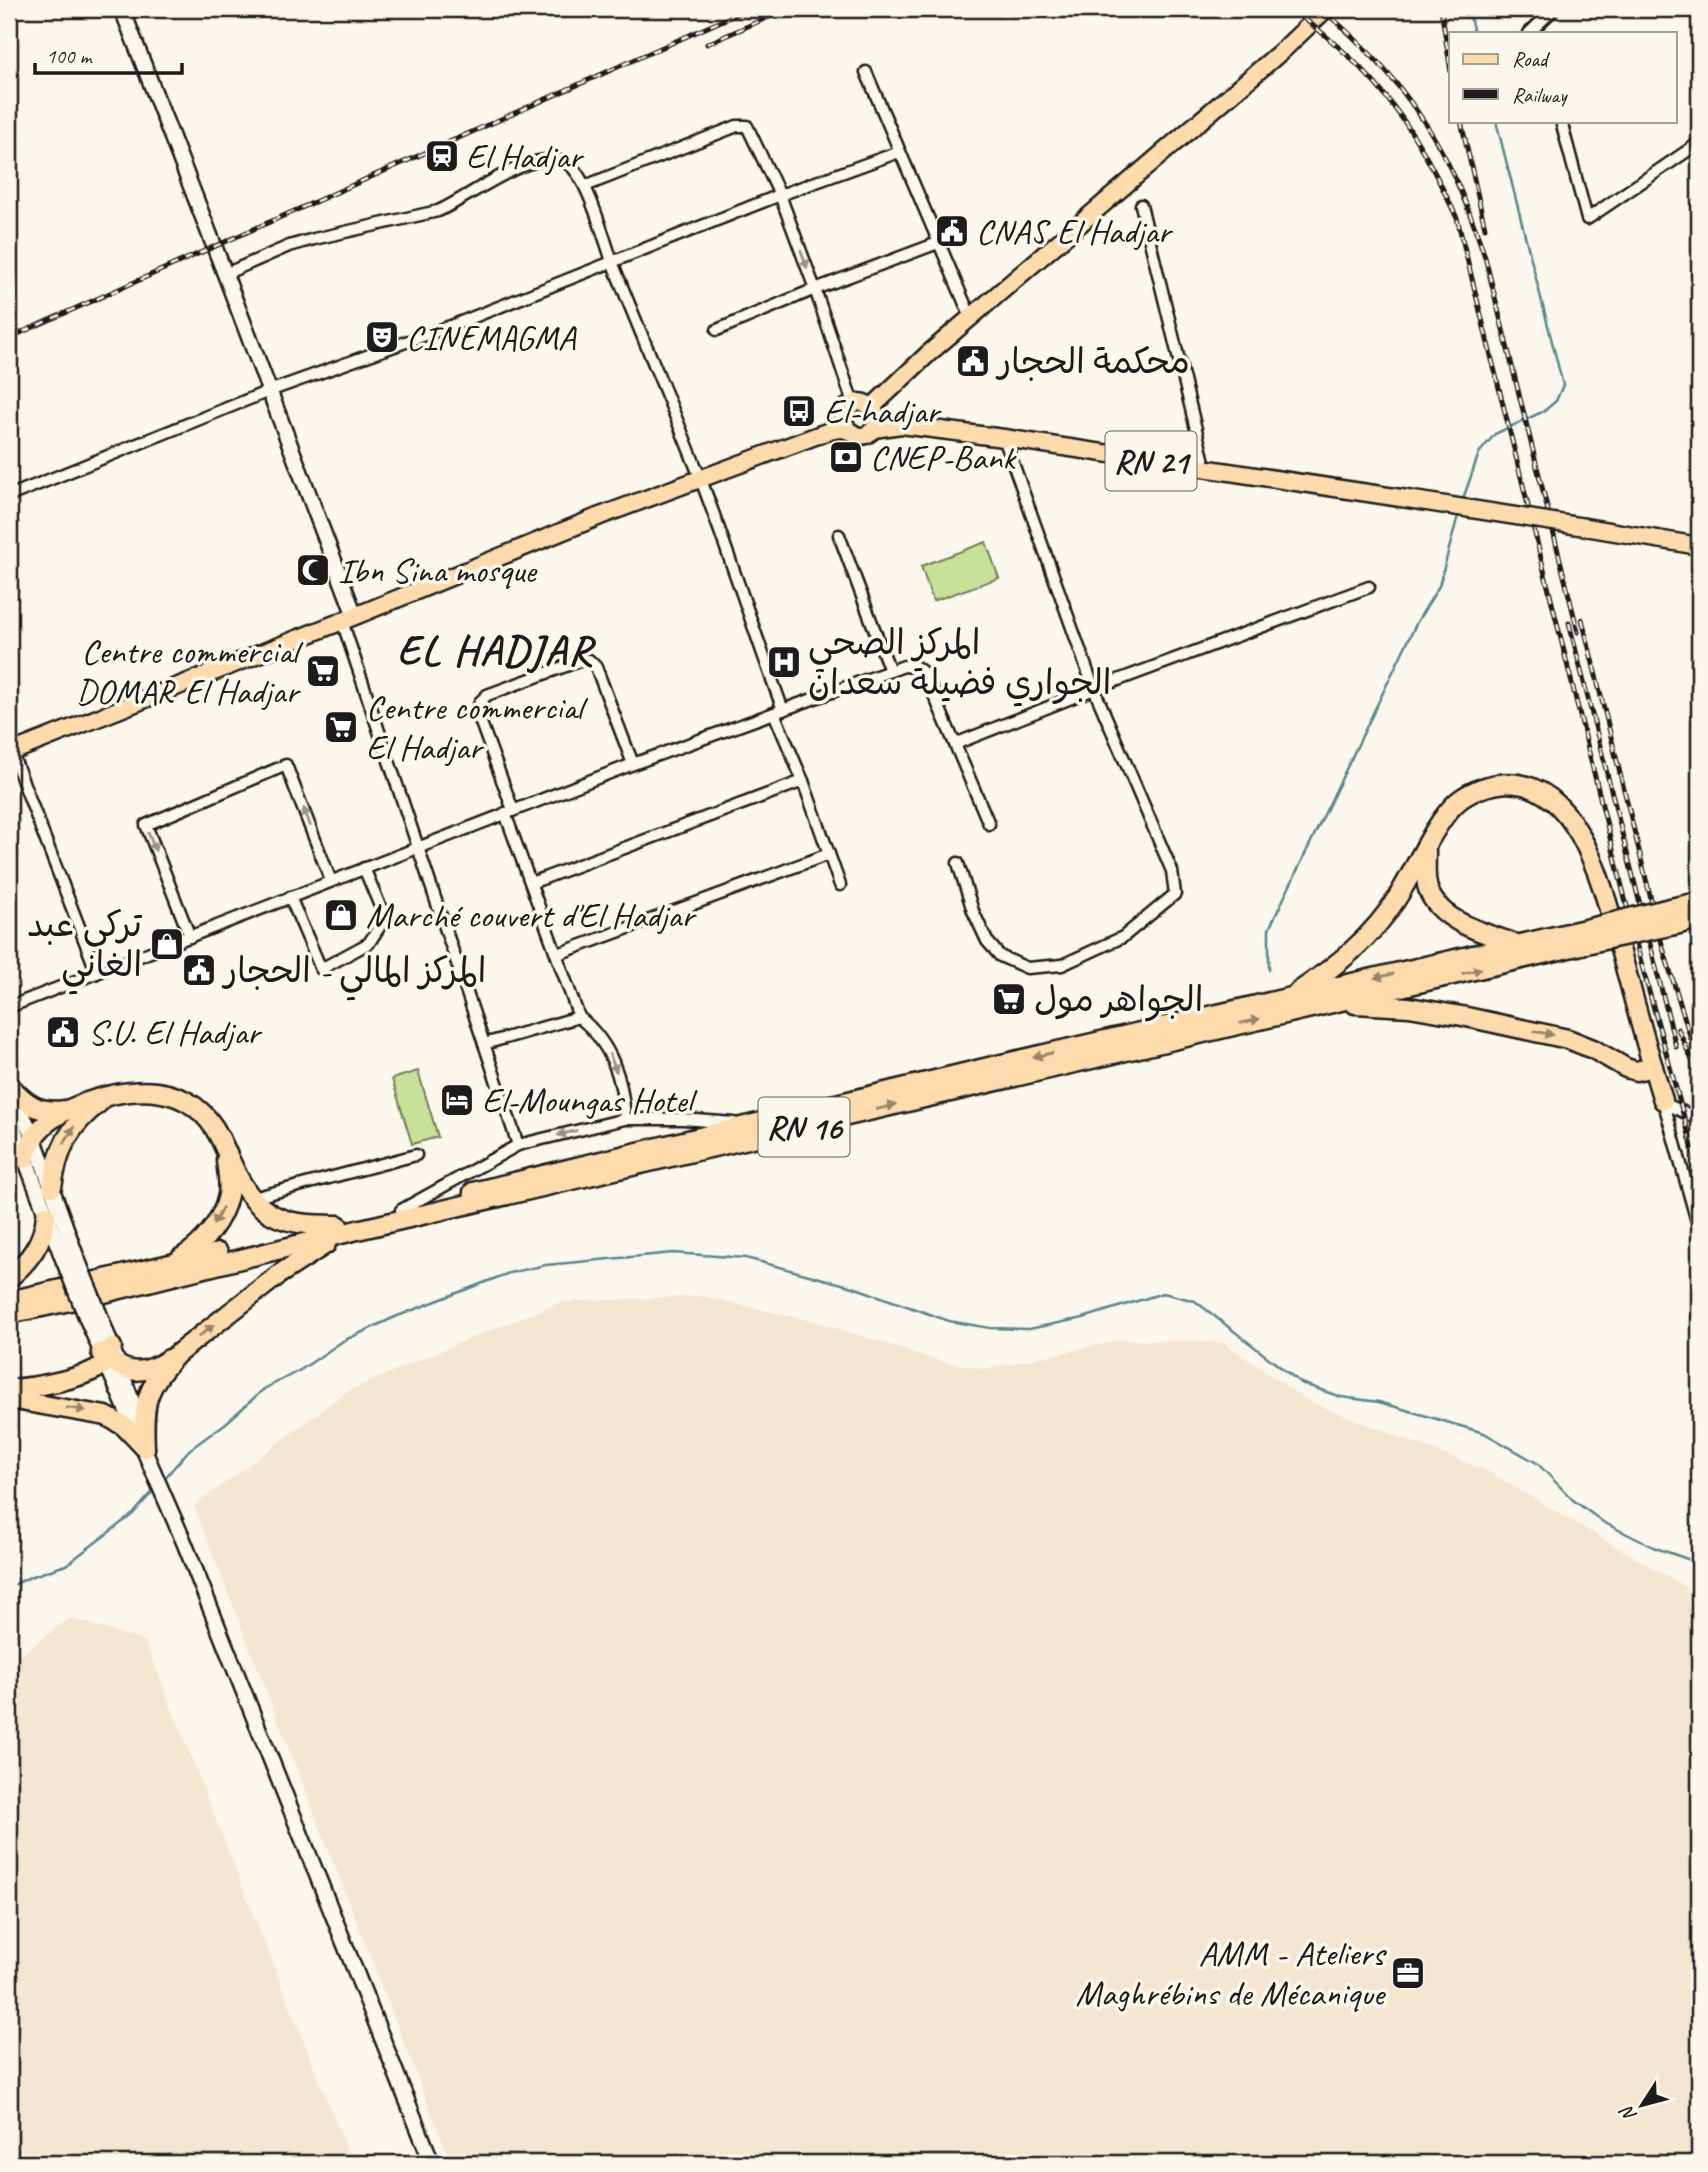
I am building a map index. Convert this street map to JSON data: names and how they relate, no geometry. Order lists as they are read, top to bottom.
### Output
{
  "streets": {
    "highway": ["RN 16"],
    "main road": ["RN 21"]
  },
  "districts": ["EL HADJAR"],
  "places": {
    "station": ["El Hadjar"],
    "public building": [
      "CNAS El Hadjar",
      "محكمة الحجار",
      "المركز المالي - الحجار",
      "S.U. El Hadjar"
    ],
    "theatre": ["CINEMAGMA"],
    "bus stop": ["El-hadjar"],
    "bank": ["CNEP-Bank"],
    "mosque": ["Ibn Sina mosque"],
    "hospital": ["المركز الصحي الجواري فضيلة سعدان"],
    "supermarket": ["Centre commercial DOMAR El Hadjar", "Centre commercial El Hadjar", "الجواهر مول"],
    "shop": ["Marché couvert d'El Hadjar", "تركي عبد الغاني"],
    "hotel": ["El-Moungas Hotel"],
    "office": ["AMM - Ateliers Maghrébins de Mécanique"]
  },
  "legend": ["Road", "Railway"],
  "scale_bar": "100 m",
  "north": "bottom left"
}
